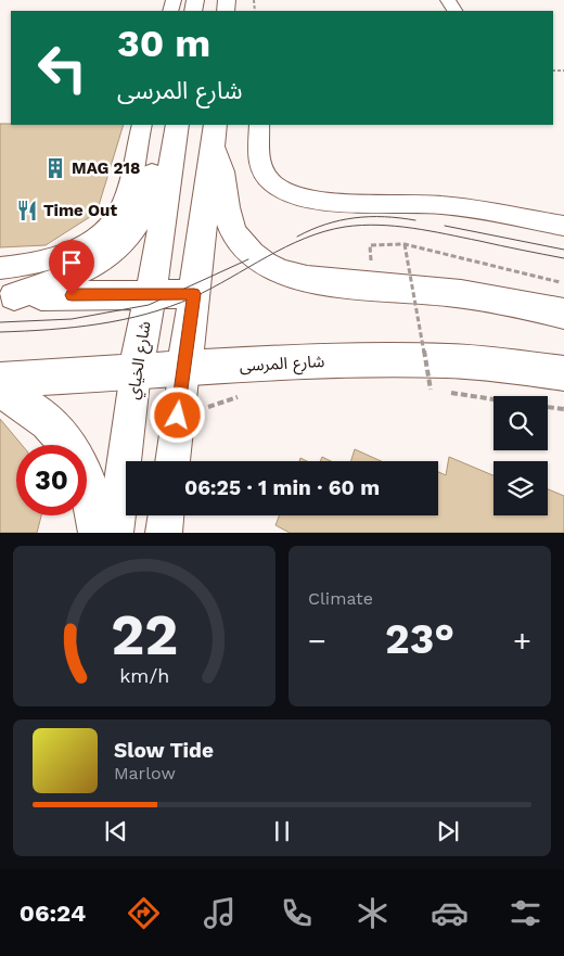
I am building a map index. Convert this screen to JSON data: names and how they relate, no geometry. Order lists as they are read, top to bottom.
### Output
{
  "streets": {
    "main road": ["شارع الخياي", "شارع المرسى"]
  },
  "crossings": [
    ["شارع الخياي", "شارع المرسى"]
  ],
  "places": {
    "building": ["MAG 218"],
    "restaurant": ["Time Out"]
  },
  "page": {
    "turn": ["30 m", "شارع المرسى"],
    "limit": "30",
    "trip": "06:25 · 1 min · 60 m",
    "tile": "Climate",
    "heat": ["−", "23°", "+"],
    "song": ["Slow Tide", "Marlow"],
    "tabs": "06:24",
    "gauge": ["22", "km/h"]
  }
}
